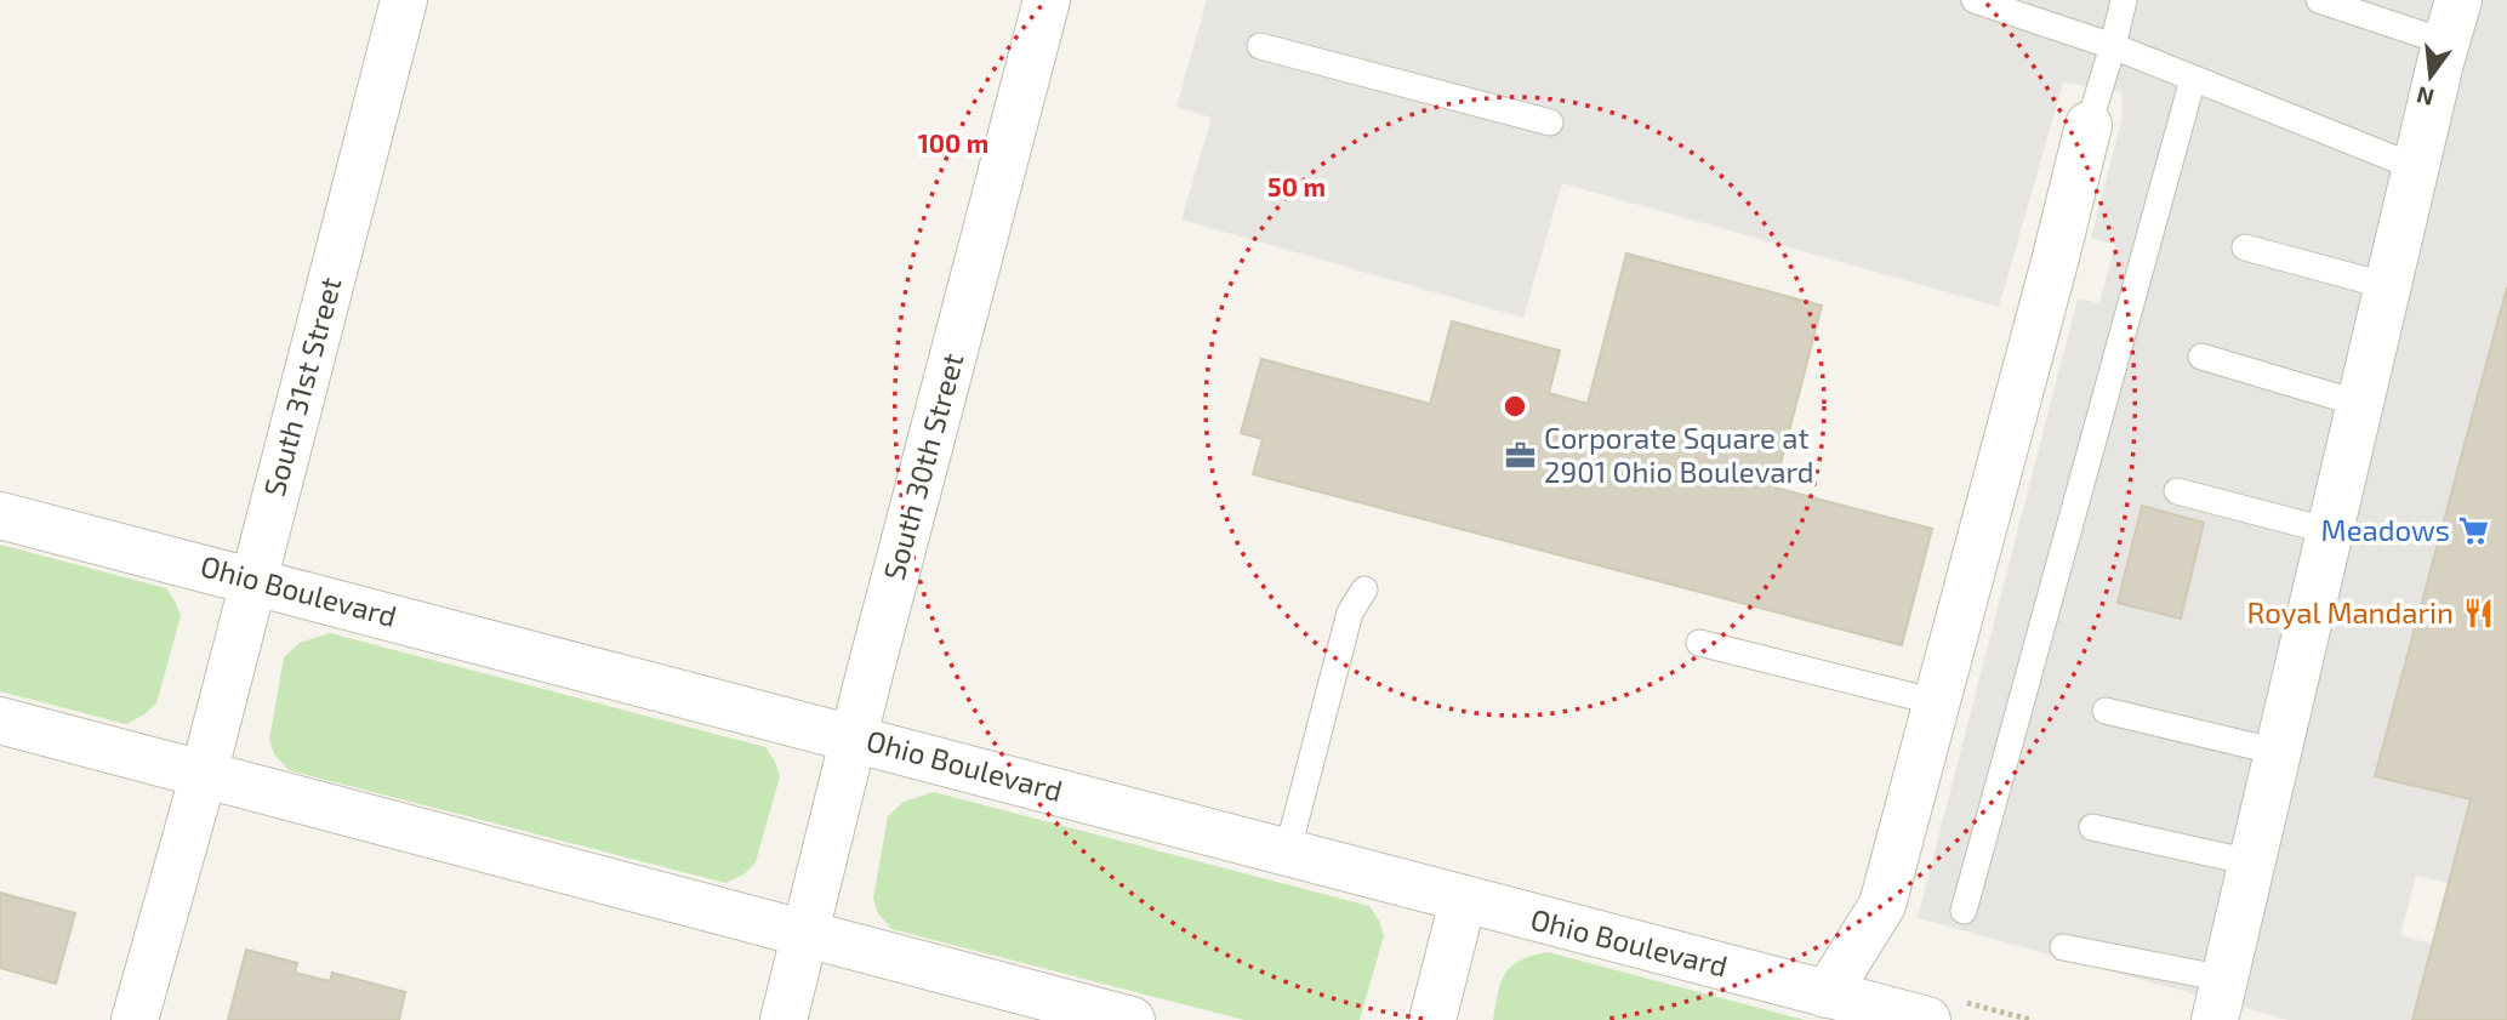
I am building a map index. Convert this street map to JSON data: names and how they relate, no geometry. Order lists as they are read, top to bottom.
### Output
{
  "streets": {
    "street": ["South 31st Street", "South 30th Street", "Ohio Boulevard"]
  },
  "crossings": [
    ["South 31st Street", "Ohio Boulevard"],
    ["South 30th Street", "Ohio Boulevard"]
  ],
  "places": {
    "office": ["Corporate Square at 2901 Ohio Boulevard"],
    "supermarket": ["Meadows"],
    "restaurant": ["Royal Mandarin"]
  },
  "north": "bottom",
  "rings": ["100 m", "50 m"]
}
